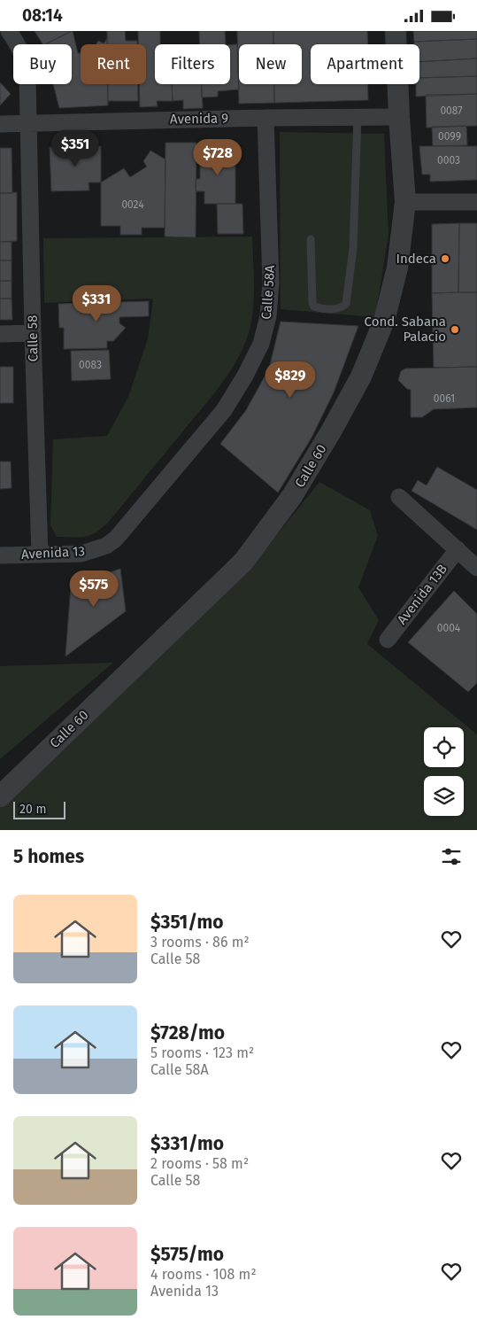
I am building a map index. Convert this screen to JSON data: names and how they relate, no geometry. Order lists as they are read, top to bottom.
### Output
{
  "streets": {
    "street": [
      "Avenida 9",
      "Calle 58A",
      "Calle 58",
      "Calle 60",
      "Avenida 13",
      "Avenida 13B"
    ]
  },
  "crossings": [
    ["Avenida 9", "Calle 58A"],
    ["Avenida 9", "Calle 58"],
    ["Avenida 9", "Calle 60"],
    ["Calle 58A", "Avenida 13"],
    ["Calle 58", "Avenida 13"]
  ],
  "places": ["Indeca", "Cond. Sabana Palacio"],
  "house_numbers": [
    "0087",
    "0099",
    "0003",
    "0024",
    "0083",
    "0061",
    "0004"
  ],
  "scale_bar": "20 m",
  "page": {
    "status": "08:14",
    "chip": [
      "Buy",
      "Rent",
      "Filters",
      "New",
      "Apartment"
    ],
    "price": [
      "$351",
      "$728",
      "$331",
      "$829",
      "$575"
    ],
    "scale": "20 m",
    "heading": "5 homes",
    "list": [
      {
        "name": "$351/mo",
        "note": "3 rooms · 86 m² · Calle 58"
      },
      {
        "name": "$728/mo",
        "note": "5 rooms · 123 m² · Calle 58A"
      },
      {
        "name": "$331/mo",
        "note": "2 rooms · 58 m² · Calle 58"
      },
      {
        "name": "$575/mo",
        "note": "4 rooms · 108 m² · Avenida 13"
      }
    ]
  }
}
